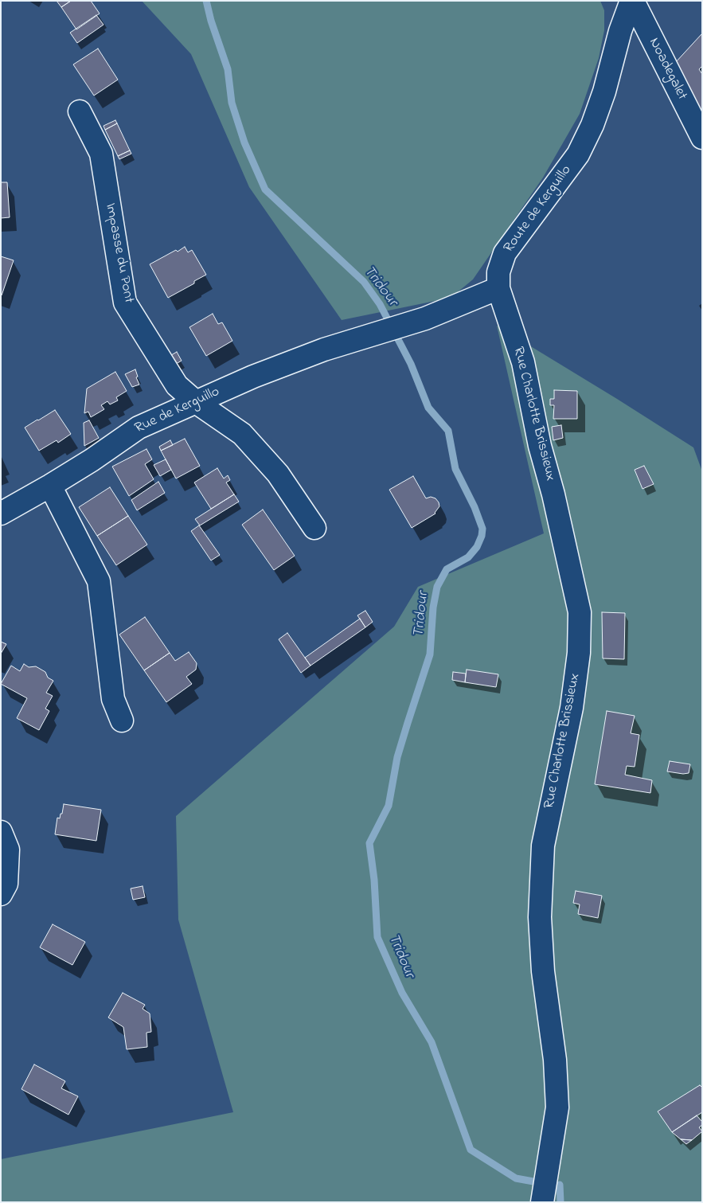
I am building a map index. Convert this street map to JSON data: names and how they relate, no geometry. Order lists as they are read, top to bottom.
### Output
{
  "streets": {
    "street": [
      "Noadegalet",
      "Route de Kerguillo",
      "Impasse du Pont",
      "Rue de Kerguillo",
      "Rue Charlotte Brissieux"
    ]
  },
  "crossings": [
    ["Noadegalet", "Route de Kerguillo"],
    ["Route de Kerguillo", "Rue de Kerguillo"],
    ["Route de Kerguillo", "Rue Charlotte Brissieux"],
    ["Impasse du Pont", "Rue de Kerguillo"],
    ["Rue de Kerguillo", "Rue Charlotte Brissieux"]
  ],
  "water": ["Tridour"]
}
